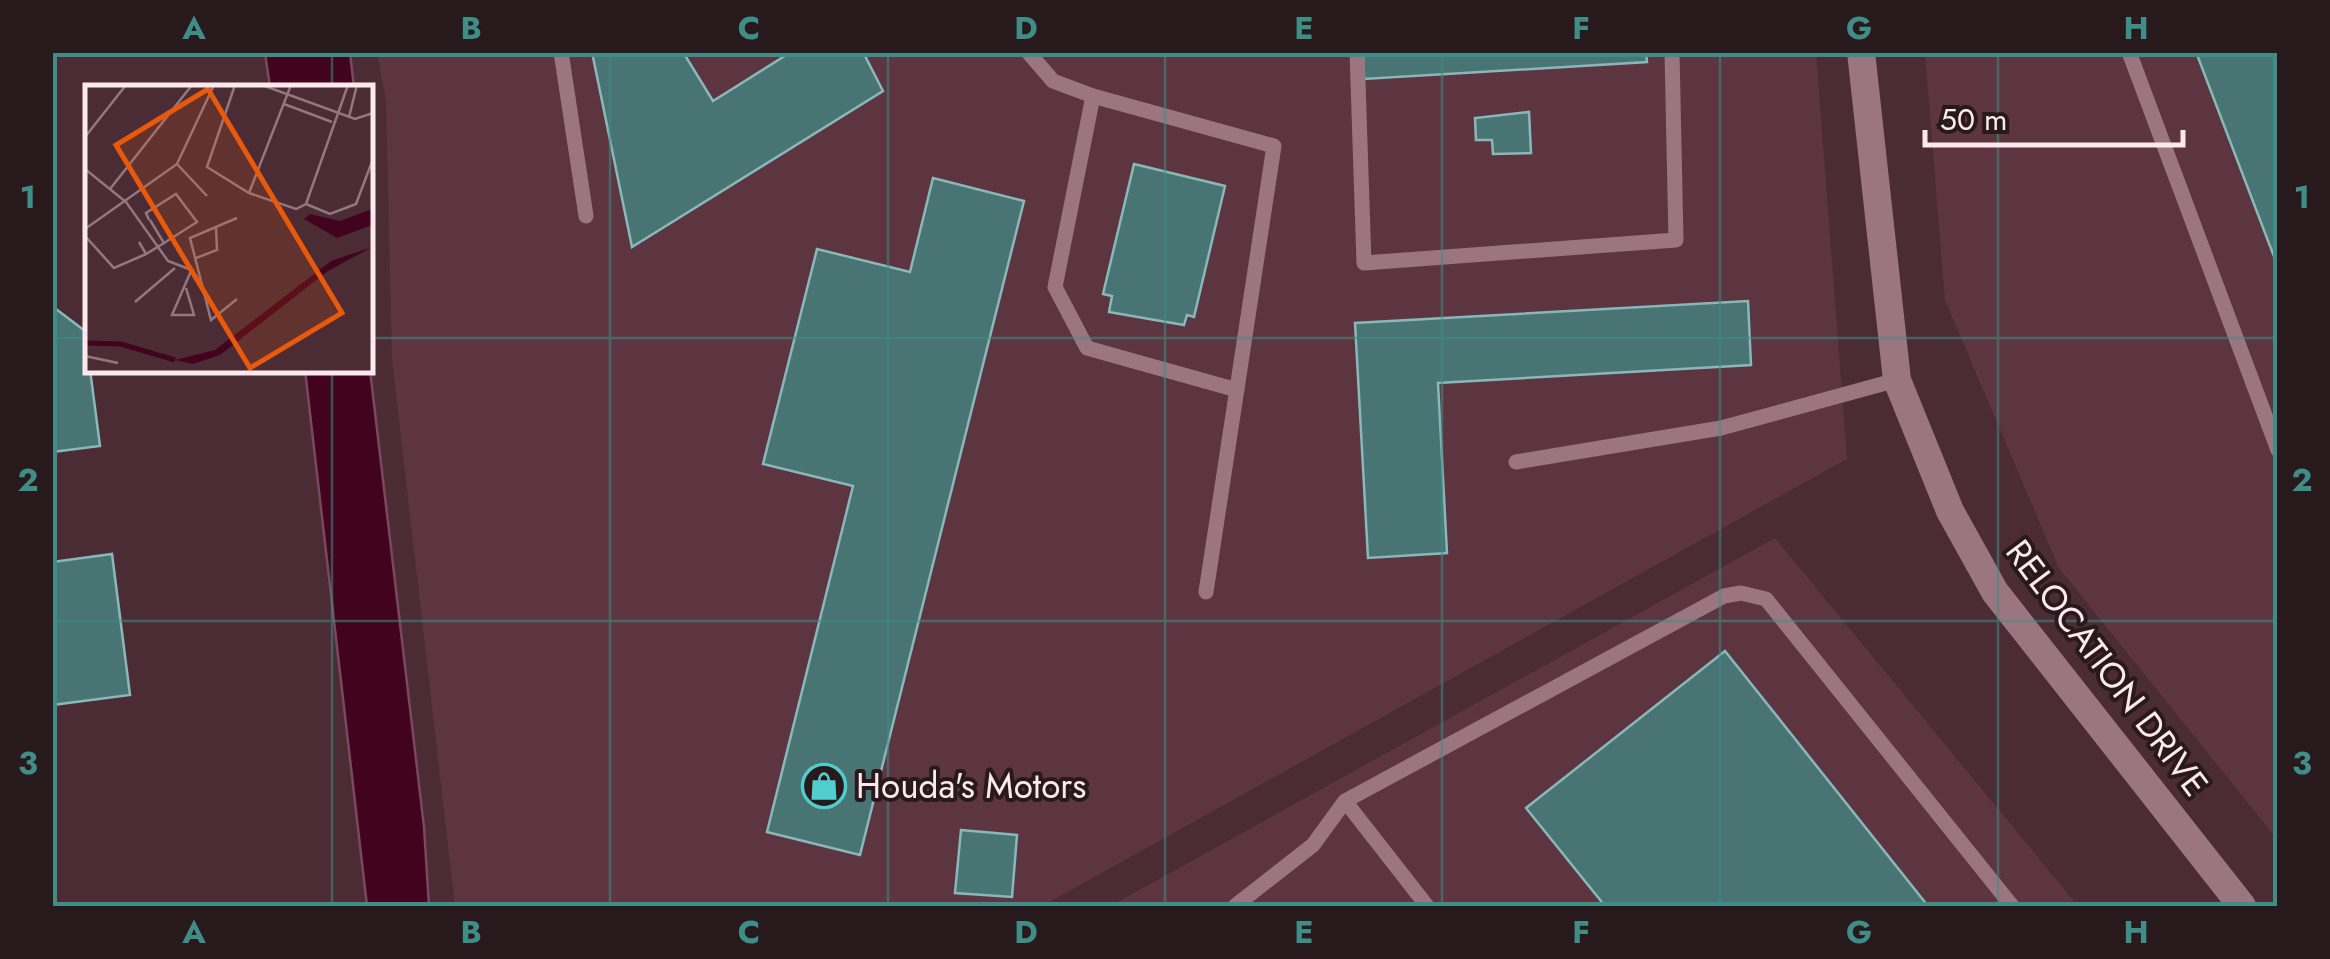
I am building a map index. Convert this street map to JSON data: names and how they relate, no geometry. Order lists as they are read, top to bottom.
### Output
{
  "streets": {
    "street": ["RELOCATION DRIVE"]
  },
  "places": {
    "shop": ["Houda's Motors"]
  },
  "scale_bar": "50 m",
  "grid": {
    "columns": [
      "A",
      "B",
      "C",
      "D",
      "E",
      "F",
      "G",
      "H"
    ],
    "rows": ["1", "2", "3"]
  }
}
